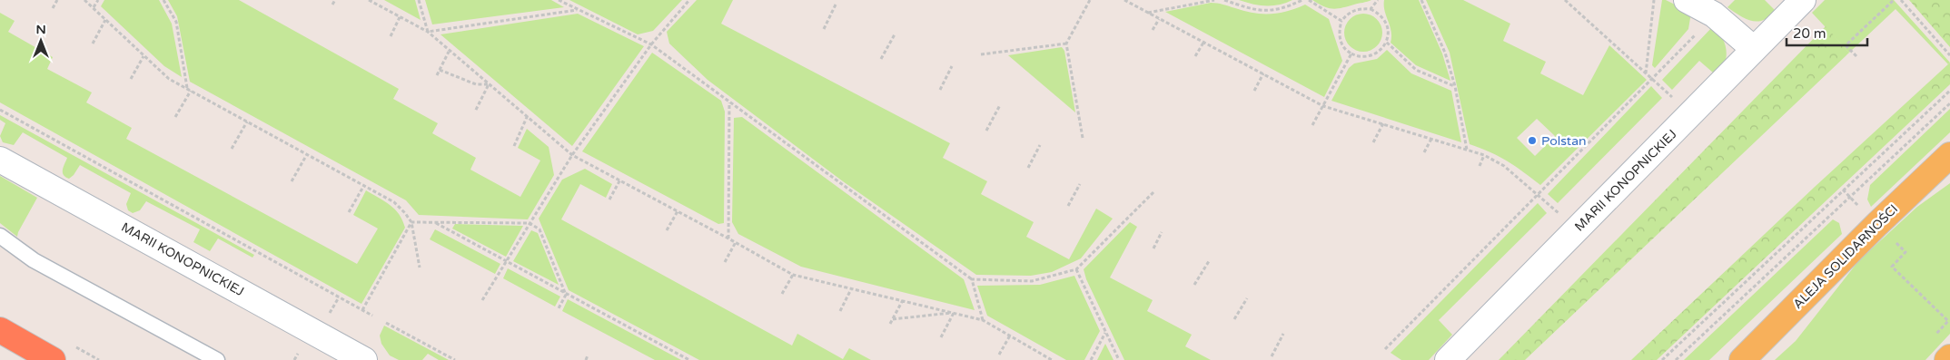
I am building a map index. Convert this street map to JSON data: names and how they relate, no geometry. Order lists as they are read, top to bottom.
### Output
{
  "streets": {
    "main road": ["ALEJA SOLIDARNOŚCI"],
    "street": ["MARII KONOPNICKIEJ"]
  },
  "places": ["Polstan"],
  "scale_bar": "20 m",
  "north": "top"
}
